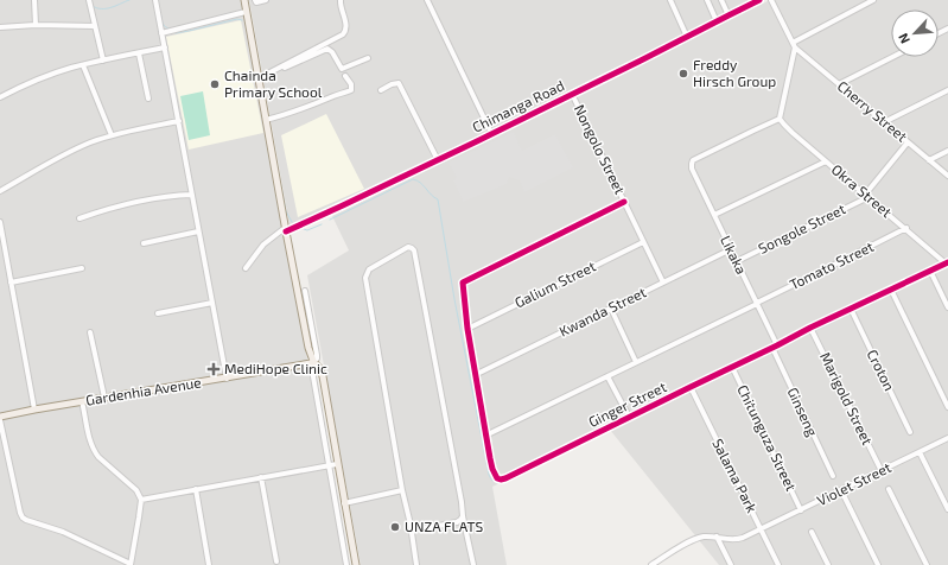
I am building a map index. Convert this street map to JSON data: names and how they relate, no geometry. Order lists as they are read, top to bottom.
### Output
{
  "streets": {
    "main road": ["Gardenhia Avenue"],
    "street": [
      "Chimanga Road",
      "Cherry Street",
      "Nongolo Street",
      "Okra Street",
      "Songole Street",
      "Likaka",
      "Tomato Street",
      "Galium Street",
      "Kwanda Street",
      "Croton",
      "Marigold Street",
      "Ginger Street",
      "Ginseng",
      "Chitunguza Street",
      "Salama Park",
      "Violet Street"
    ]
  },
  "crossings": [
    ["Chimanga Road", "Nongolo Street"],
    ["Nongolo Street", "Galium Street"],
    ["Nongolo Street", "Kwanda Street"],
    ["Nongolo Street", "Ginger Street"],
    ["Okra Street", "Songole Street"],
    ["Okra Street", "Likaka"],
    ["Okra Street", "Tomato Street"],
    ["Okra Street", "Ginger Street"],
    ["Songole Street", "Likaka"],
    ["Likaka", "Tomato Street"],
    ["Likaka", "Kwanda Street"],
    ["Likaka", "Ginger Street"],
    ["Likaka", "Ginseng"],
    ["Tomato Street", "Ginger Street"],
    ["Galium Street", "Ginger Street"],
    ["Kwanda Street", "Ginger Street"],
    ["Croton", "Ginger Street"],
    ["Marigold Street", "Ginger Street"],
    ["Marigold Street", "Violet Street"],
    ["Ginger Street", "Ginseng"],
    ["Ginger Street", "Chitunguza Street"],
    ["Ginger Street", "Salama Park"],
    ["Chitunguza Street", "Violet Street"],
    ["Salama Park", "Violet Street"]
  ],
  "places": {
    "other": ["Freddy Hirsch Group", "Chainda Primary School", "UNZA FLATS"],
    "health": ["MediHope Clinic"]
  },
  "north": "bottom left"
}
